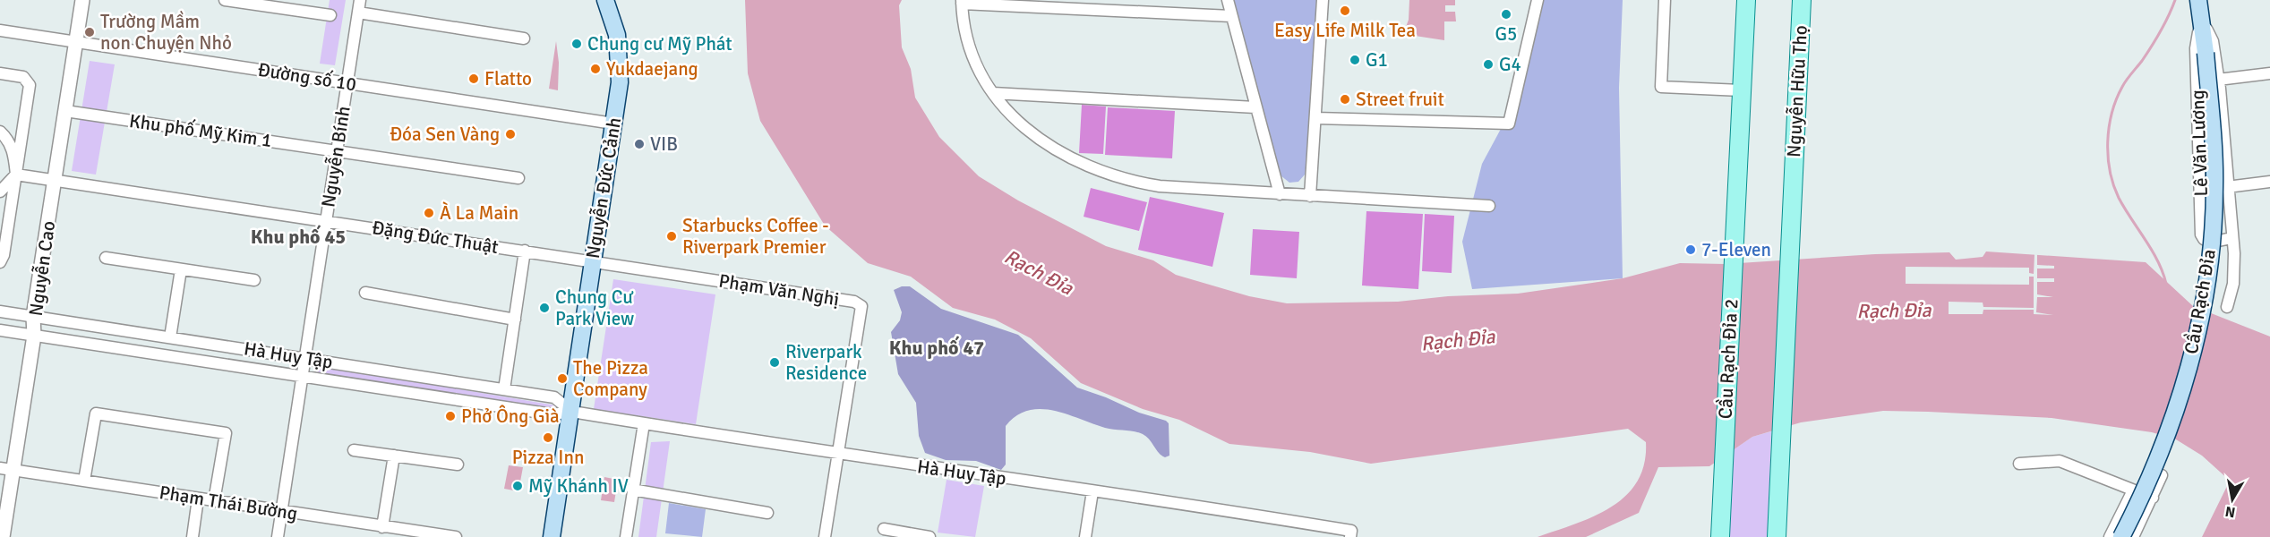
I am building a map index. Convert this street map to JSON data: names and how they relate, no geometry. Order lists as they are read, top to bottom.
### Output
{
  "streets": {
    "main road": [
      "Nguyễn Hữu Thọ",
      "Lê Văn Lương",
      "Nguyễn Đức Cảnh",
      "Cầu Rạch Đỉa",
      "Cầu Rạch Đỉa 2"
    ],
    "street": [
      "Đường số 10",
      "Khu phố Mỹ Kim 1",
      "Nguyễn Bính",
      "Đặng Đức Thuật",
      "Nguyễn Cao",
      "Phạm Văn Nghị",
      "Hà Huy Tập",
      "Phạm Thái Bường"
    ]
  },
  "crossings": [
    ["Đường số 10", "Nguyễn Bính"],
    ["Đường số 10", "Nguyễn Đức Cảnh"],
    ["Đường số 10", "Nguyễn Cao"],
    ["Khu phố Mỹ Kim 1", "Nguyễn Bính"],
    ["Khu phố Mỹ Kim 1", "Nguyễn Cao"],
    ["Lê Văn Lương", "Cầu Rạch Đỉa"],
    ["Nguyễn Bính", "Đặng Đức Thuật"],
    ["Nguyễn Bính", "Hà Huy Tập"],
    ["Nguyễn Bính", "Phạm Thái Bường"],
    ["Nguyễn Đức Cảnh", "Đặng Đức Thuật"],
    ["Nguyễn Đức Cảnh", "Phạm Văn Nghị"],
    ["Nguyễn Đức Cảnh", "Hà Huy Tập"],
    ["Đặng Đức Thuật", "Nguyễn Cao"],
    ["Đặng Đức Thuật", "Phạm Văn Nghị"],
    ["Nguyễn Cao", "Hà Huy Tập"],
    ["Nguyễn Cao", "Phạm Thái Bường"],
    ["Phạm Văn Nghị", "Hà Huy Tập"]
  ],
  "districts": ["Khu phố 45", "Khu phố 47"],
  "water": ["Rạch Đỉa"],
  "places": [
    "Easy Life Milk Tea",
    "G5",
    "Trường Mầm non Chuyện Nhỏ",
    "Chung cư Mỹ Phát",
    "G1",
    "G4",
    "Yukdaejang",
    "Flatto",
    "Street fruit",
    "Đóa Sen Vàng",
    "VIB",
    "À La Main",
    "Starbucks Coffee - Riverpark Premier",
    "7-Eleven",
    "Chung Cư Park View",
    "Riverpark Residence",
    "The Pizza Company",
    "Phở Ông Già",
    "Pizza Inn",
    "Mỹ Khánh IV"
  ],
  "north": "bottom"
}
